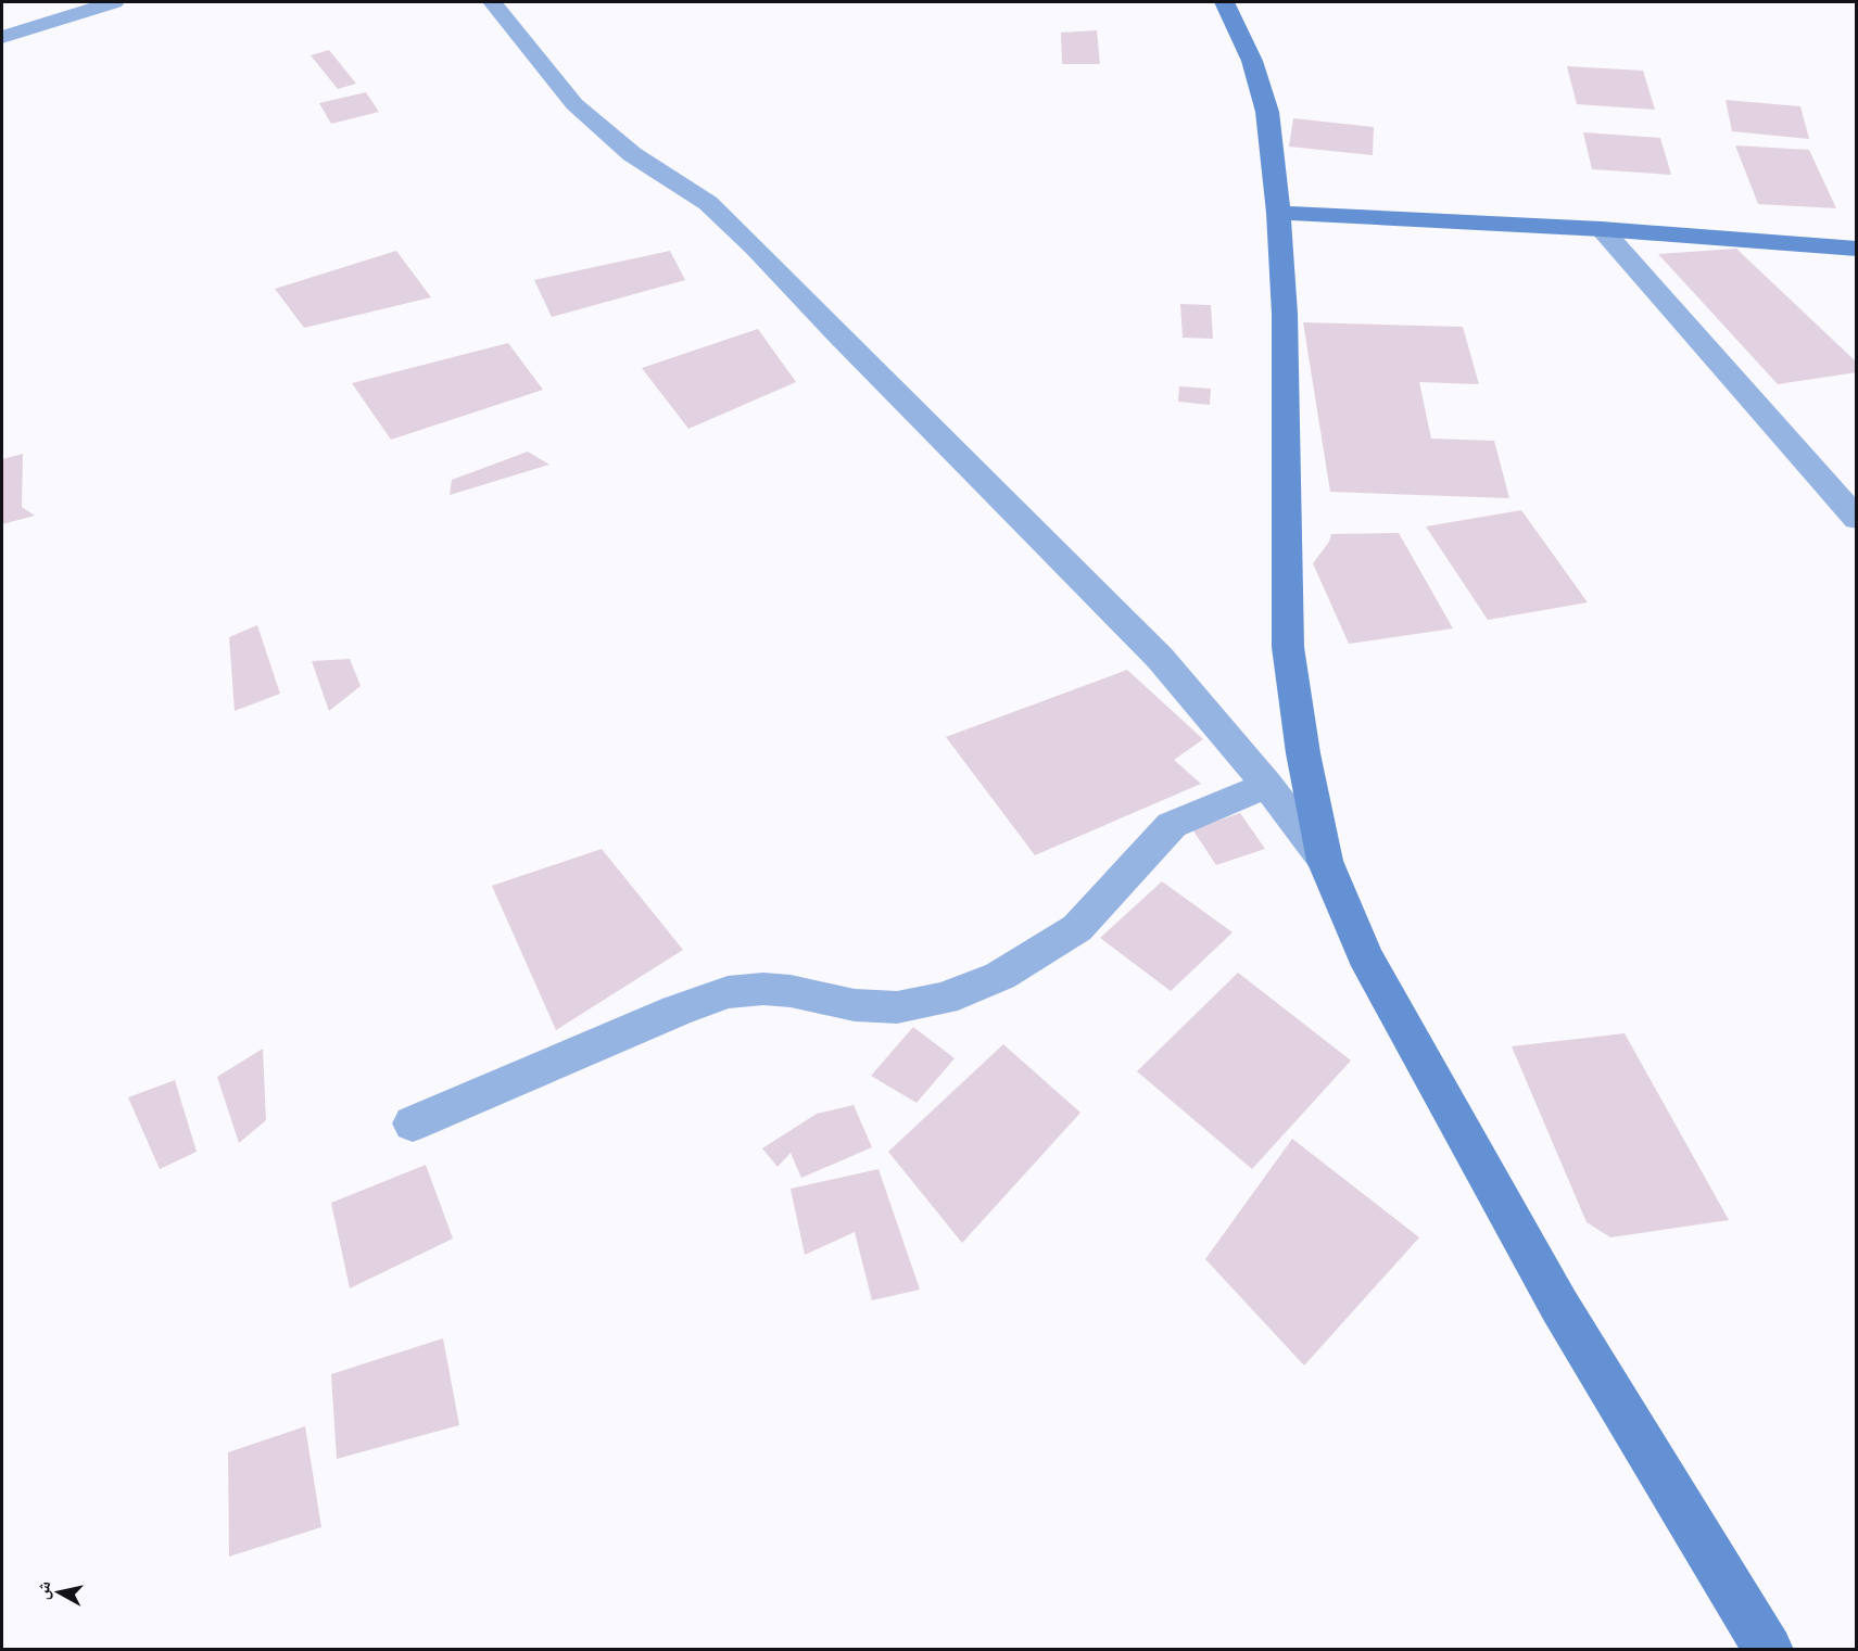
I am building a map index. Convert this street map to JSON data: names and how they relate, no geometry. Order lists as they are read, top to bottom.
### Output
{
  "north": "left"
}
